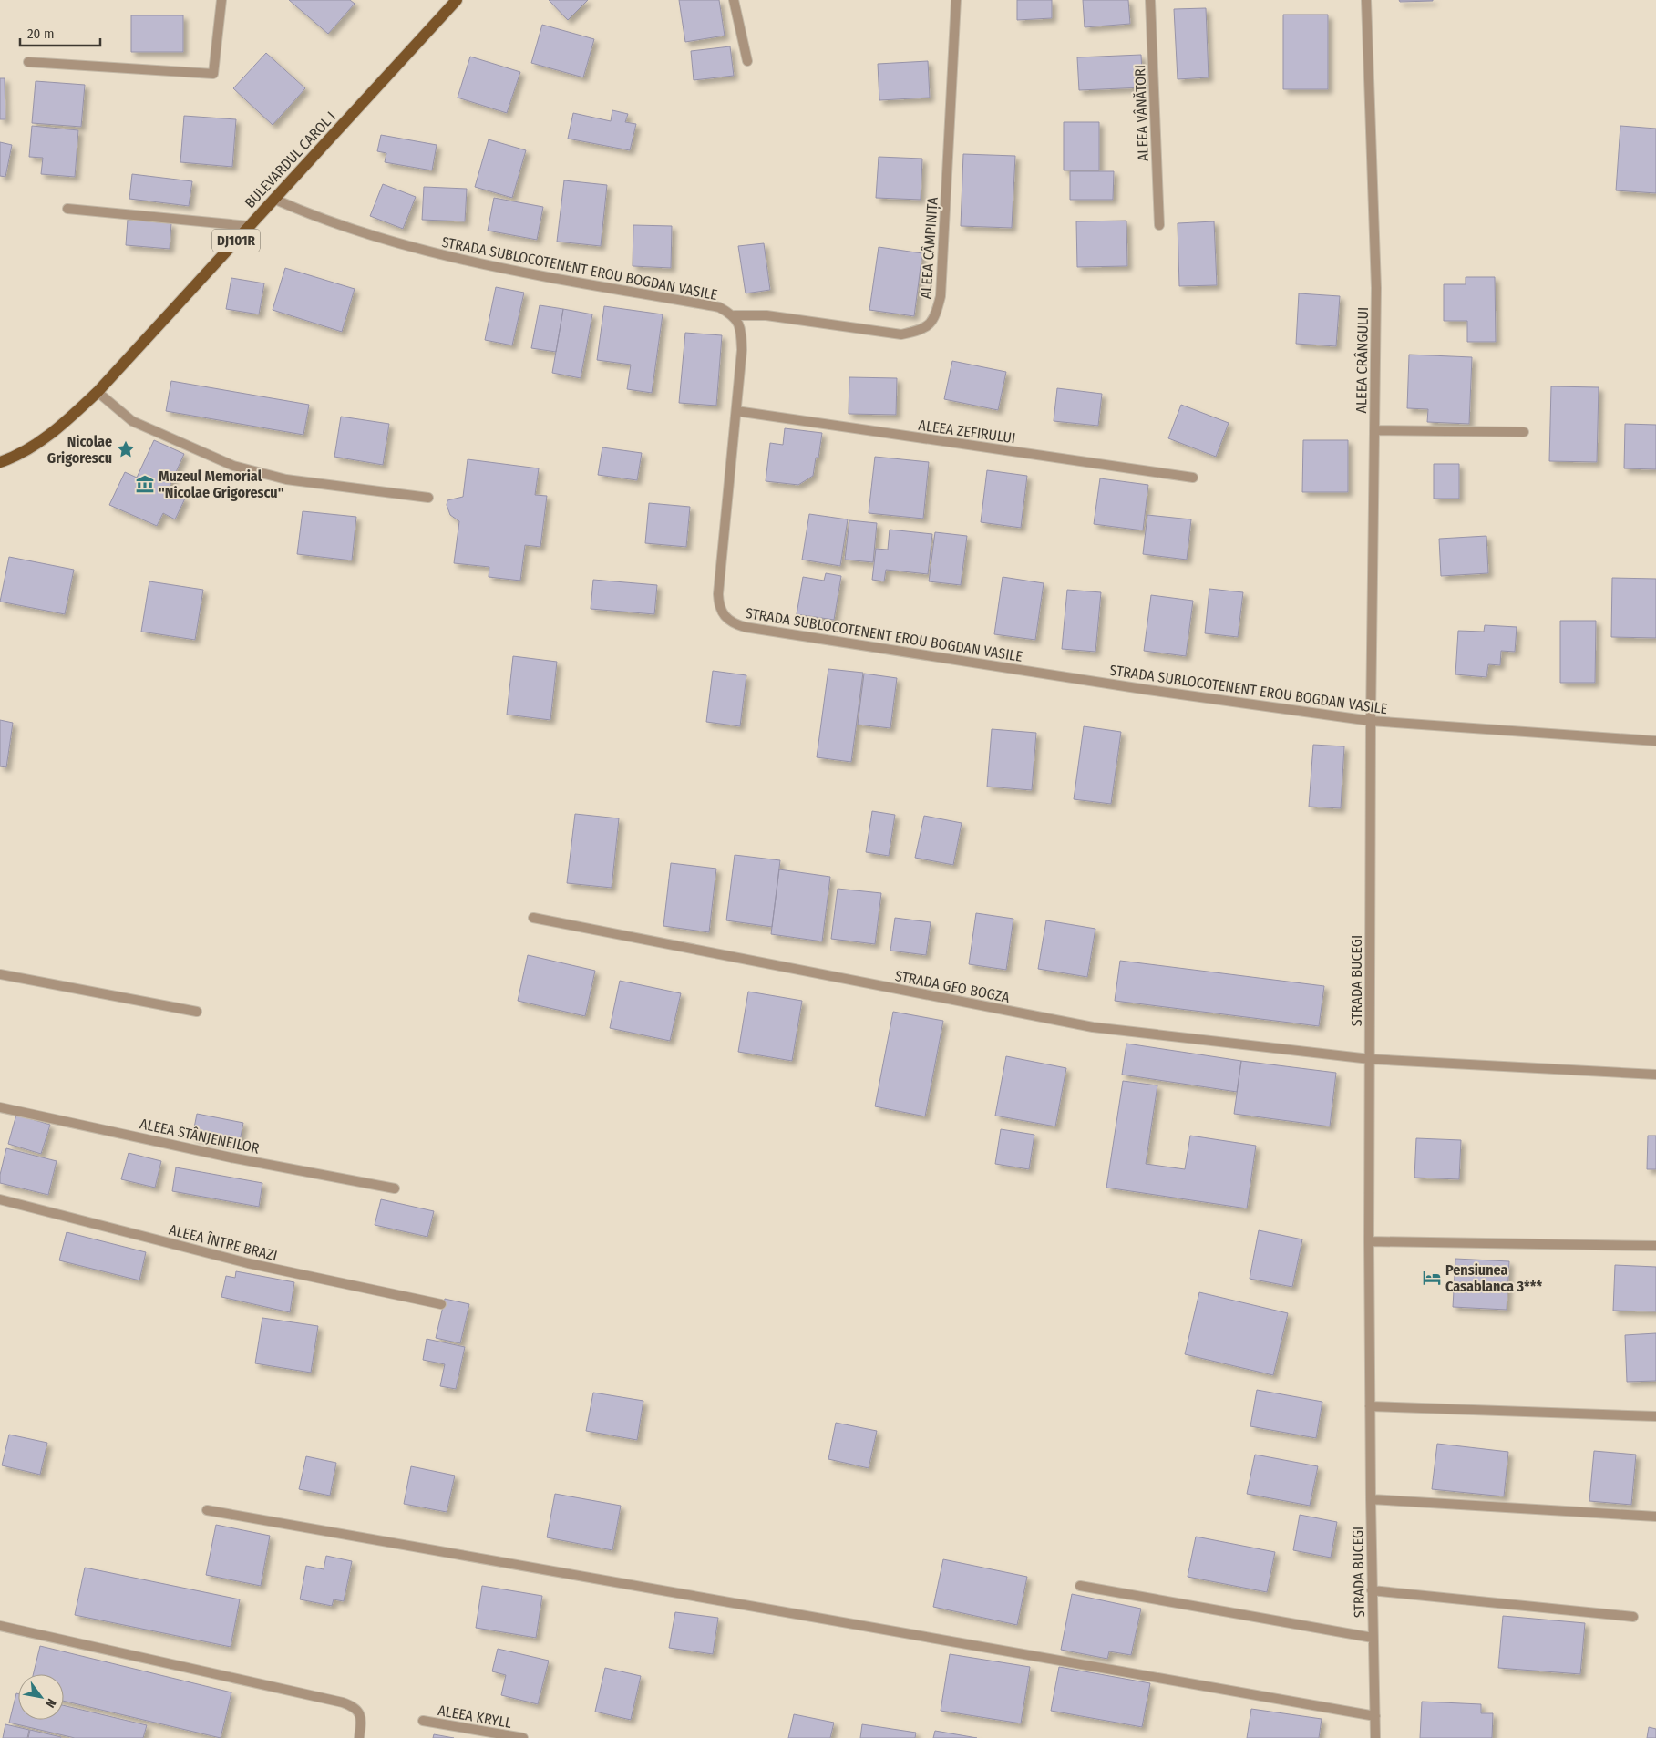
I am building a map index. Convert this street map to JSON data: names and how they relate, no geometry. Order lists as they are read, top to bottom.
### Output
{
  "streets": {
    "main road": ["BULEVARDUL CAROL I", "DJ101R"],
    "street": [
      "ALEEA VÂNĂTORI",
      "ALEEA CÂMPINIȚA",
      "STRADA SUBLOCOTENENT EROU BOGDAN VASILE",
      "ALEEA CRÂNGULUI",
      "ALEEA ZEFIRULUI",
      "STRADA BUCEGI",
      "STRADA GEO BOGZA",
      "ALEEA STÂNJENEILOR",
      "ALEEA ÎNTRE BRAZI",
      "ALEEA KRYLL"
    ]
  },
  "crossings": [
    ["BULEVARDUL CAROL I", "STRADA SUBLOCOTENENT EROU BOGDAN VASILE"],
    ["ALEEA CÂMPINIȚA", "STRADA SUBLOCOTENENT EROU BOGDAN VASILE"],
    ["STRADA SUBLOCOTENENT EROU BOGDAN VASILE", "ALEEA CRÂNGULUI"],
    ["STRADA SUBLOCOTENENT EROU BOGDAN VASILE", "ALEEA ZEFIRULUI"],
    ["STRADA SUBLOCOTENENT EROU BOGDAN VASILE", "STRADA BUCEGI"],
    ["ALEEA CRÂNGULUI", "STRADA BUCEGI"],
    ["STRADA BUCEGI", "STRADA GEO BOGZA"]
  ],
  "places": {
    "place": ["Nicolae Grigorescu"],
    "museum": ["Muzeul Memorial \"Nicolae Grigorescu\""],
    "hotel": ["Pensiunea Casablanca 3***"]
  },
  "scale_bar": "20 m",
  "north": "bottom right"
}
